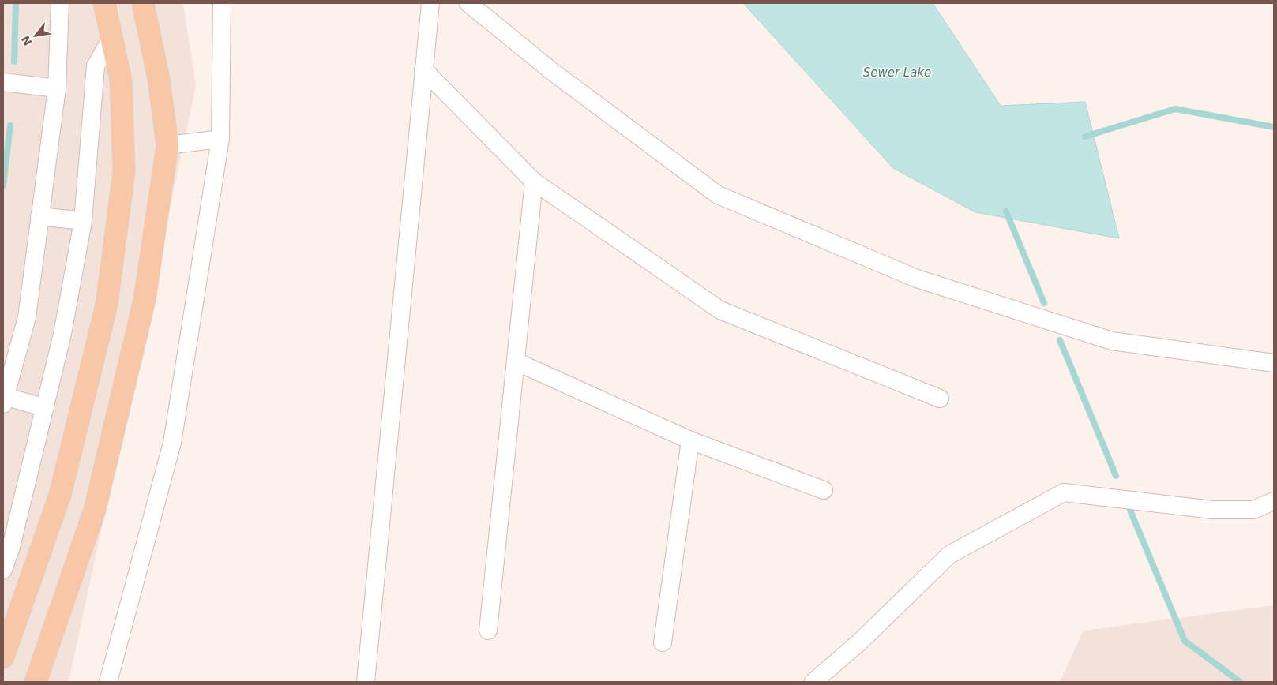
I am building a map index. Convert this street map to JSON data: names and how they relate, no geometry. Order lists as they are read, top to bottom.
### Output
{
  "water": ["Sewer Lake"],
  "north": "bottom left"
}
